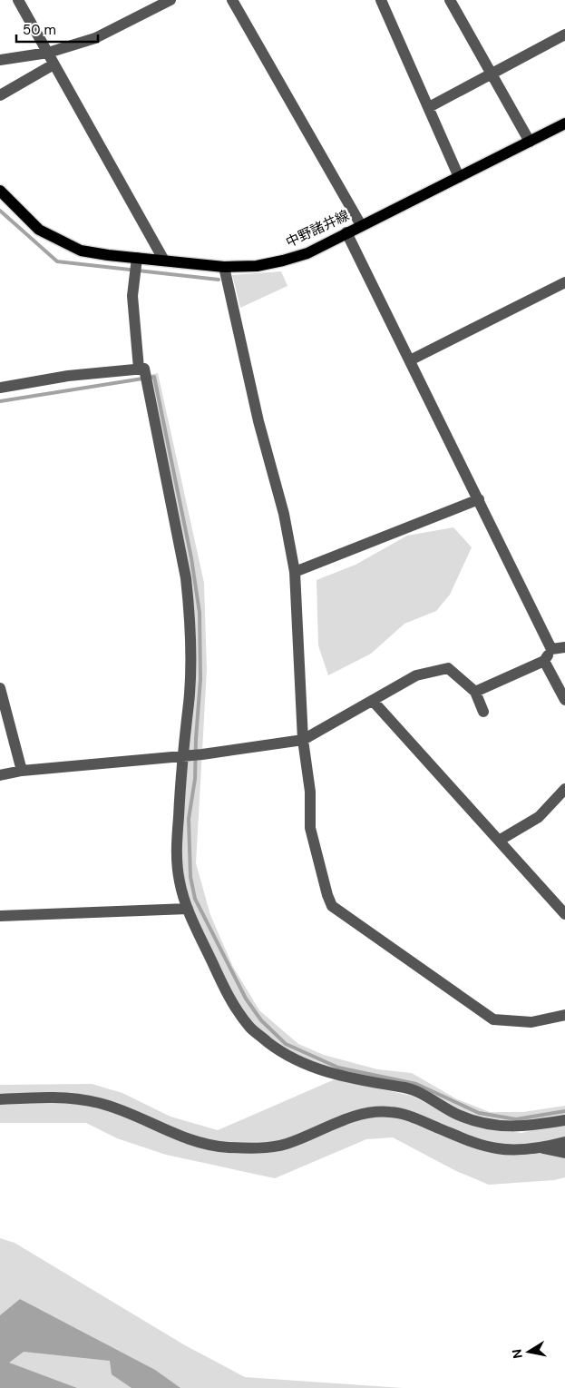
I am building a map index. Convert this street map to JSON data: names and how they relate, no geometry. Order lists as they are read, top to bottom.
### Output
{
  "streets": {
    "main road": ["中野諸井線"]
  },
  "scale_bar": "50 m",
  "north": "left"
}
